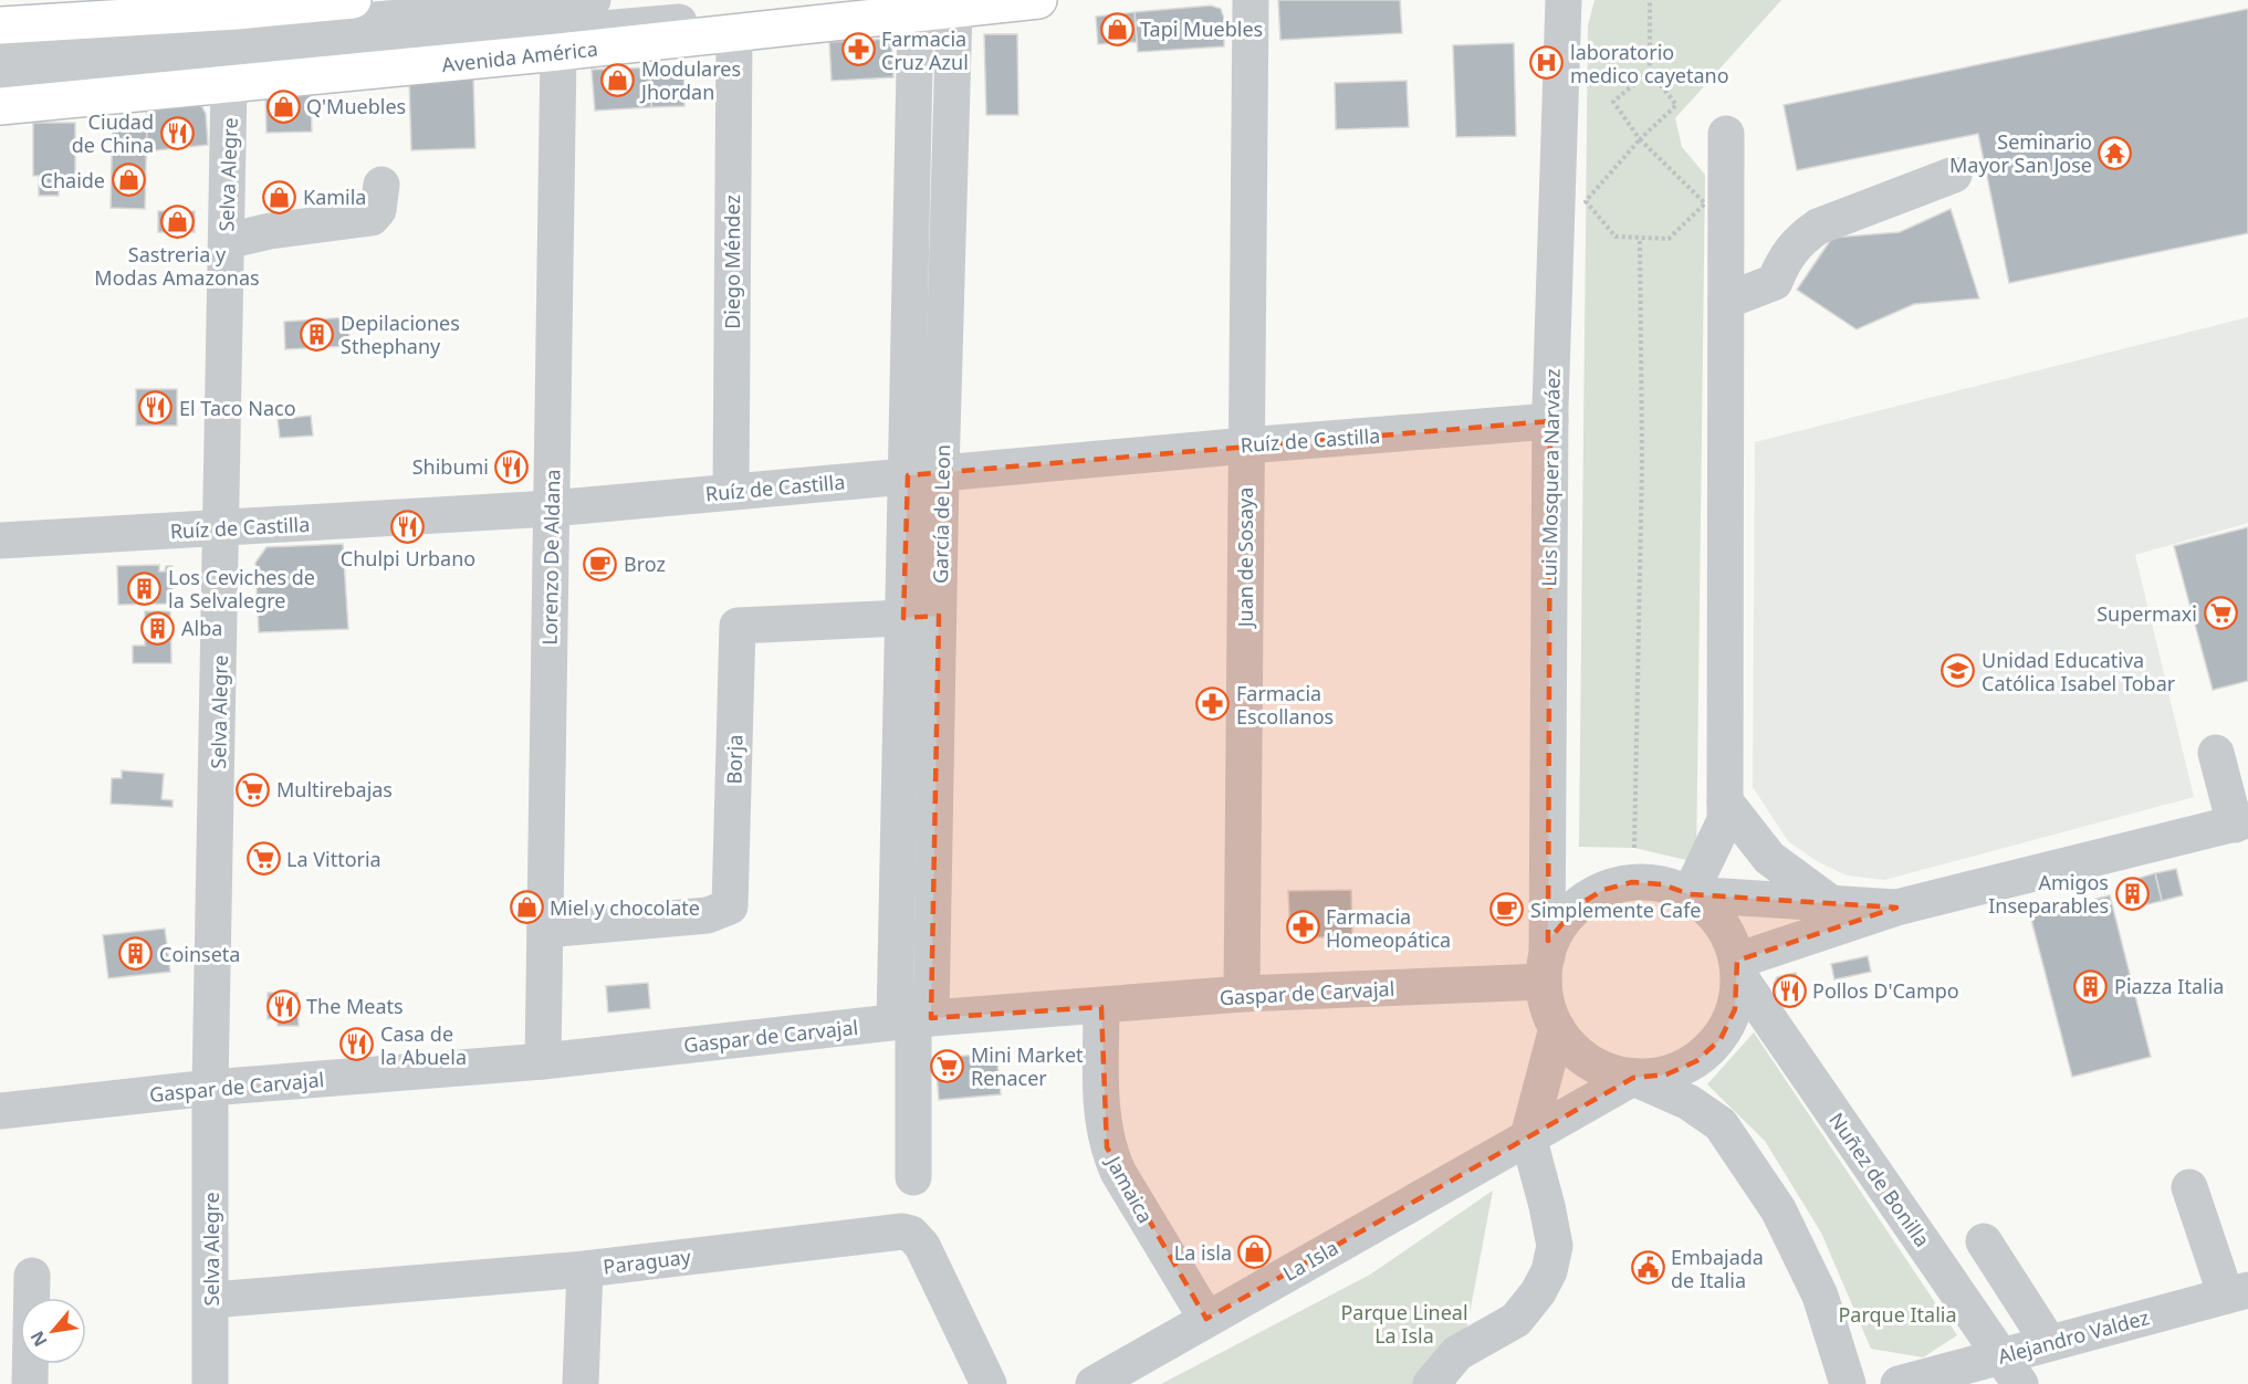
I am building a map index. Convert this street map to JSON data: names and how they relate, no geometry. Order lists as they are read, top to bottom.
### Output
{
  "streets": {
    "main road": ["Avenida América"],
    "street": [
      "Selva Alegre",
      "Diego Méndez",
      "Ruíz de Castilla",
      "Luis Mosquera Narváez",
      "García de Leon",
      "Lorenzo De Aldana",
      "Juan de Sosaya",
      "Borja",
      "Gaspar de Carvajal",
      "Nuñez de Bonilla",
      "Jamaica",
      "La Isla",
      "Paraguay",
      "Alejandro Valdez"
    ]
  },
  "crossings": [
    ["Avenida América", "Selva Alegre"],
    ["Avenida América", "Diego Méndez"],
    ["Avenida América", "García de Leon"],
    ["Avenida América", "Lorenzo De Aldana"],
    ["Selva Alegre", "Ruíz de Castilla"],
    ["Selva Alegre", "Gaspar de Carvajal"],
    ["Selva Alegre", "Paraguay"],
    ["Diego Méndez", "Ruíz de Castilla"],
    ["Ruíz de Castilla", "Luis Mosquera Narváez"],
    ["Ruíz de Castilla", "García de Leon"],
    ["Ruíz de Castilla", "Lorenzo De Aldana"],
    ["Ruíz de Castilla", "Juan de Sosaya"],
    ["Luis Mosquera Narváez", "Gaspar de Carvajal"],
    ["Luis Mosquera Narváez", "Nuñez de Bonilla"],
    ["Luis Mosquera Narváez", "La Isla"],
    ["García de Leon", "Borja"],
    ["García de Leon", "Gaspar de Carvajal"],
    ["Lorenzo De Aldana", "Borja"],
    ["Lorenzo De Aldana", "Gaspar de Carvajal"],
    ["Juan de Sosaya", "Gaspar de Carvajal"],
    ["Gaspar de Carvajal", "Nuñez de Bonilla"],
    ["Gaspar de Carvajal", "Jamaica"],
    ["Gaspar de Carvajal", "La Isla"],
    ["Nuñez de Bonilla", "La Isla"],
    ["Nuñez de Bonilla", "Alejandro Valdez"],
    ["Jamaica", "La Isla"]
  ],
  "parks": ["Parque Lineal La Isla", "Parque Italia"],
  "places": {
    "shop": [
      "Tapi Muebles",
      "Modulares Jhordan",
      "Q'Muebles",
      "Chaide",
      "Kamila",
      "Sastreria y Modas Amazonas",
      "Miel y chocolate",
      "La isla"
    ],
    "pharmacy": ["Farmacia Cruz Azul", "Farmacia Escollanos", "Farmacia Homeopática"],
    "hospital": ["laboratorio medico cayetano"],
    "restaurant": [
      "Ciudad de China",
      "El Taco Naco",
      "Shibumi",
      "Chulpi Urbano",
      "Pollos D'Campo",
      "The Meats",
      "Casa de la Abuela"
    ],
    "temple": ["Seminario Mayor San Jose"],
    "building": [
      "Depilaciones Sthephany",
      "Los Ceviches de la Selvalegre",
      "Alba",
      "Amigos Inseparables",
      "Coinseta",
      "Piazza Italia"
    ],
    "cafe": ["Broz", "Simplemente Cafe"],
    "supermarket": [
      "Supermaxi",
      "Multirebajas",
      "La Vittoria",
      "Mini Market Renacer"
    ],
    "school or university": ["Unidad Educativa Católica Isabel Tobar"],
    "public building": ["Embajada de Italia"]
  },
  "north": "bottom left"
}
